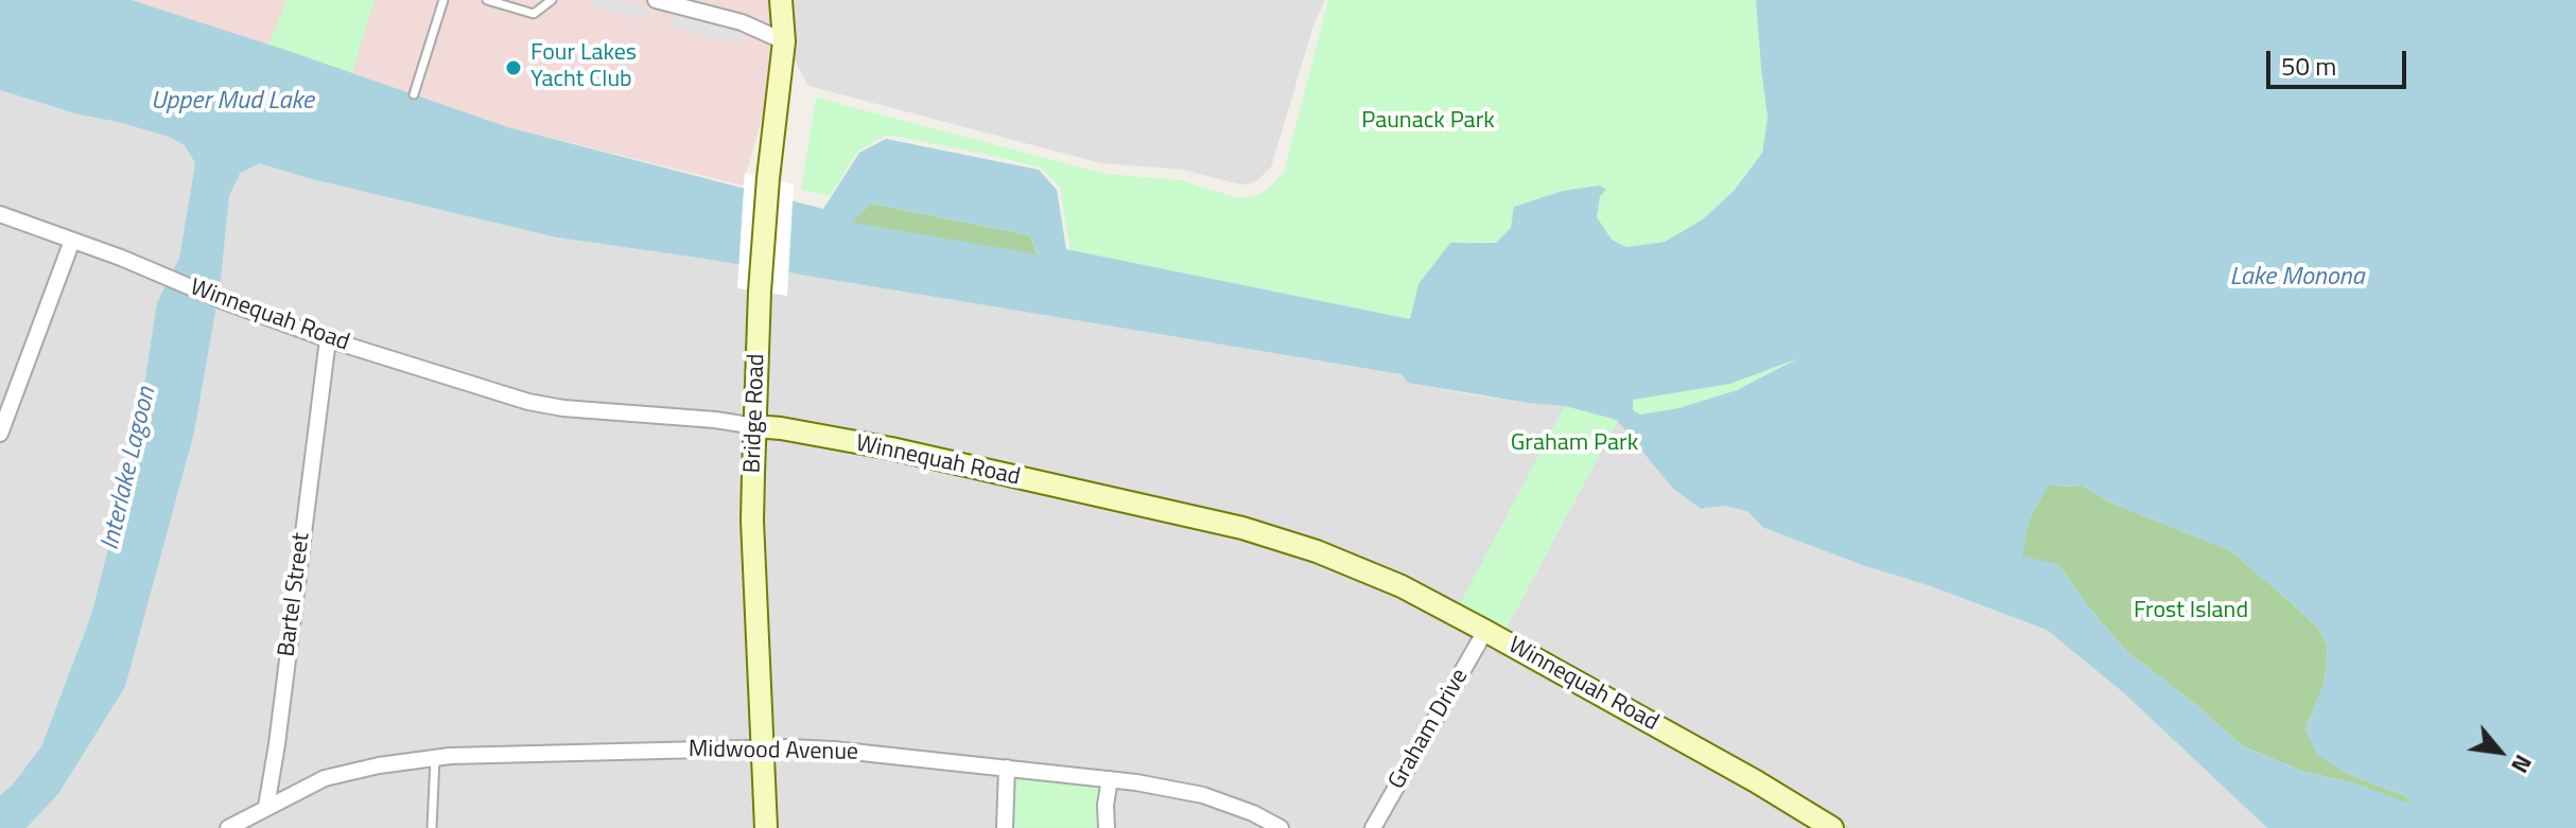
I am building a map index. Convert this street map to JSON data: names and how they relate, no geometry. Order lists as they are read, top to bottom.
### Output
{
  "streets": {
    "street": [
      "Winnequah Road",
      "Bridge Road",
      "Bartel Street",
      "Graham Drive",
      "Midwood Avenue"
    ]
  },
  "crossings": [
    ["Winnequah Road", "Bridge Road"],
    ["Winnequah Road", "Bartel Street"],
    ["Winnequah Road", "Graham Drive"],
    ["Bridge Road", "Midwood Avenue"],
    ["Bartel Street", "Midwood Avenue"]
  ],
  "water": ["Upper Mud Lake", "Lake Monona", "Interlake Lagoon"],
  "parks": ["Paunack Park", "Graham Park", "Frost Island"],
  "places": ["Four Lakes Yacht Club"],
  "scale_bar": "50 m",
  "north": "bottom right"
}
